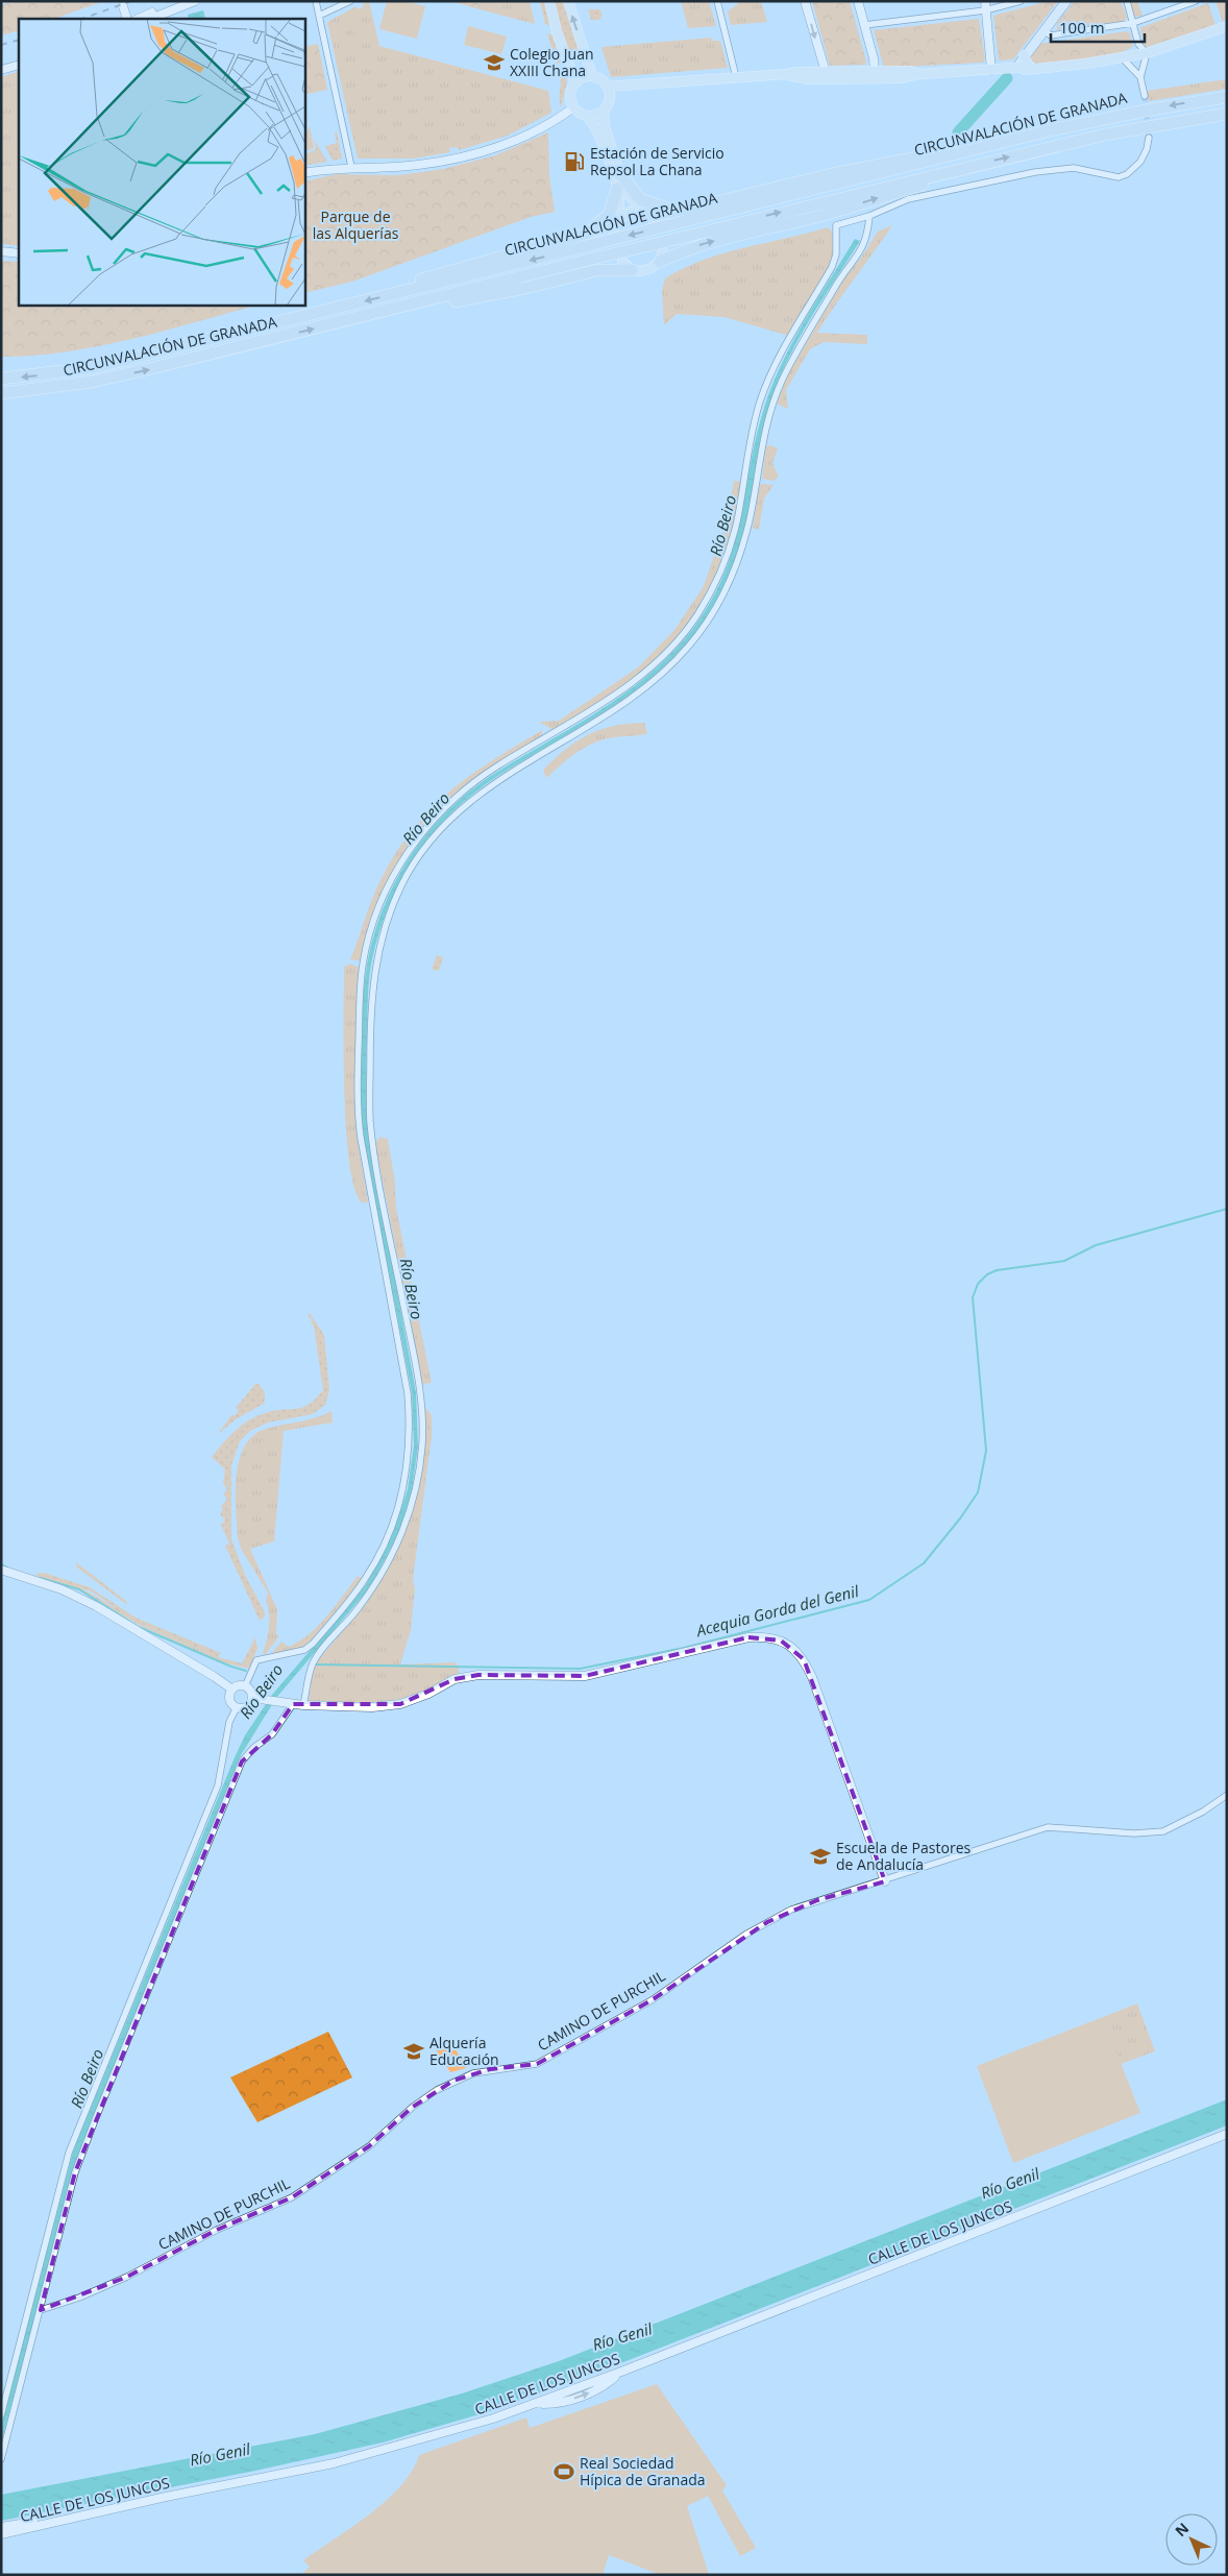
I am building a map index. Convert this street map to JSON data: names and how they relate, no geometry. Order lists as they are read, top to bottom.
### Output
{
  "streets": {
    "highway": ["CIRCUNVALACIÓN DE GRANADA"],
    "street": ["CAMINO DE PURCHIL", "CALLE DE LOS JUNCOS"]
  },
  "water": ["Río Beiro", "Acequia Gorda del Genil", "Río Genil"],
  "parks": ["Parque de las Alquerías"],
  "places": {
    "school or university": ["Colegio Juan XXIII Chana", "Escuela de Pastores de Andalucía", "Alquería Educación"],
    "fuel station": ["Estación de Servicio Repsol La Chana"],
    "sports": ["Real Sociedad Hípica de Granada"]
  },
  "scale_bar": "100 m",
  "north": "top left"
}
